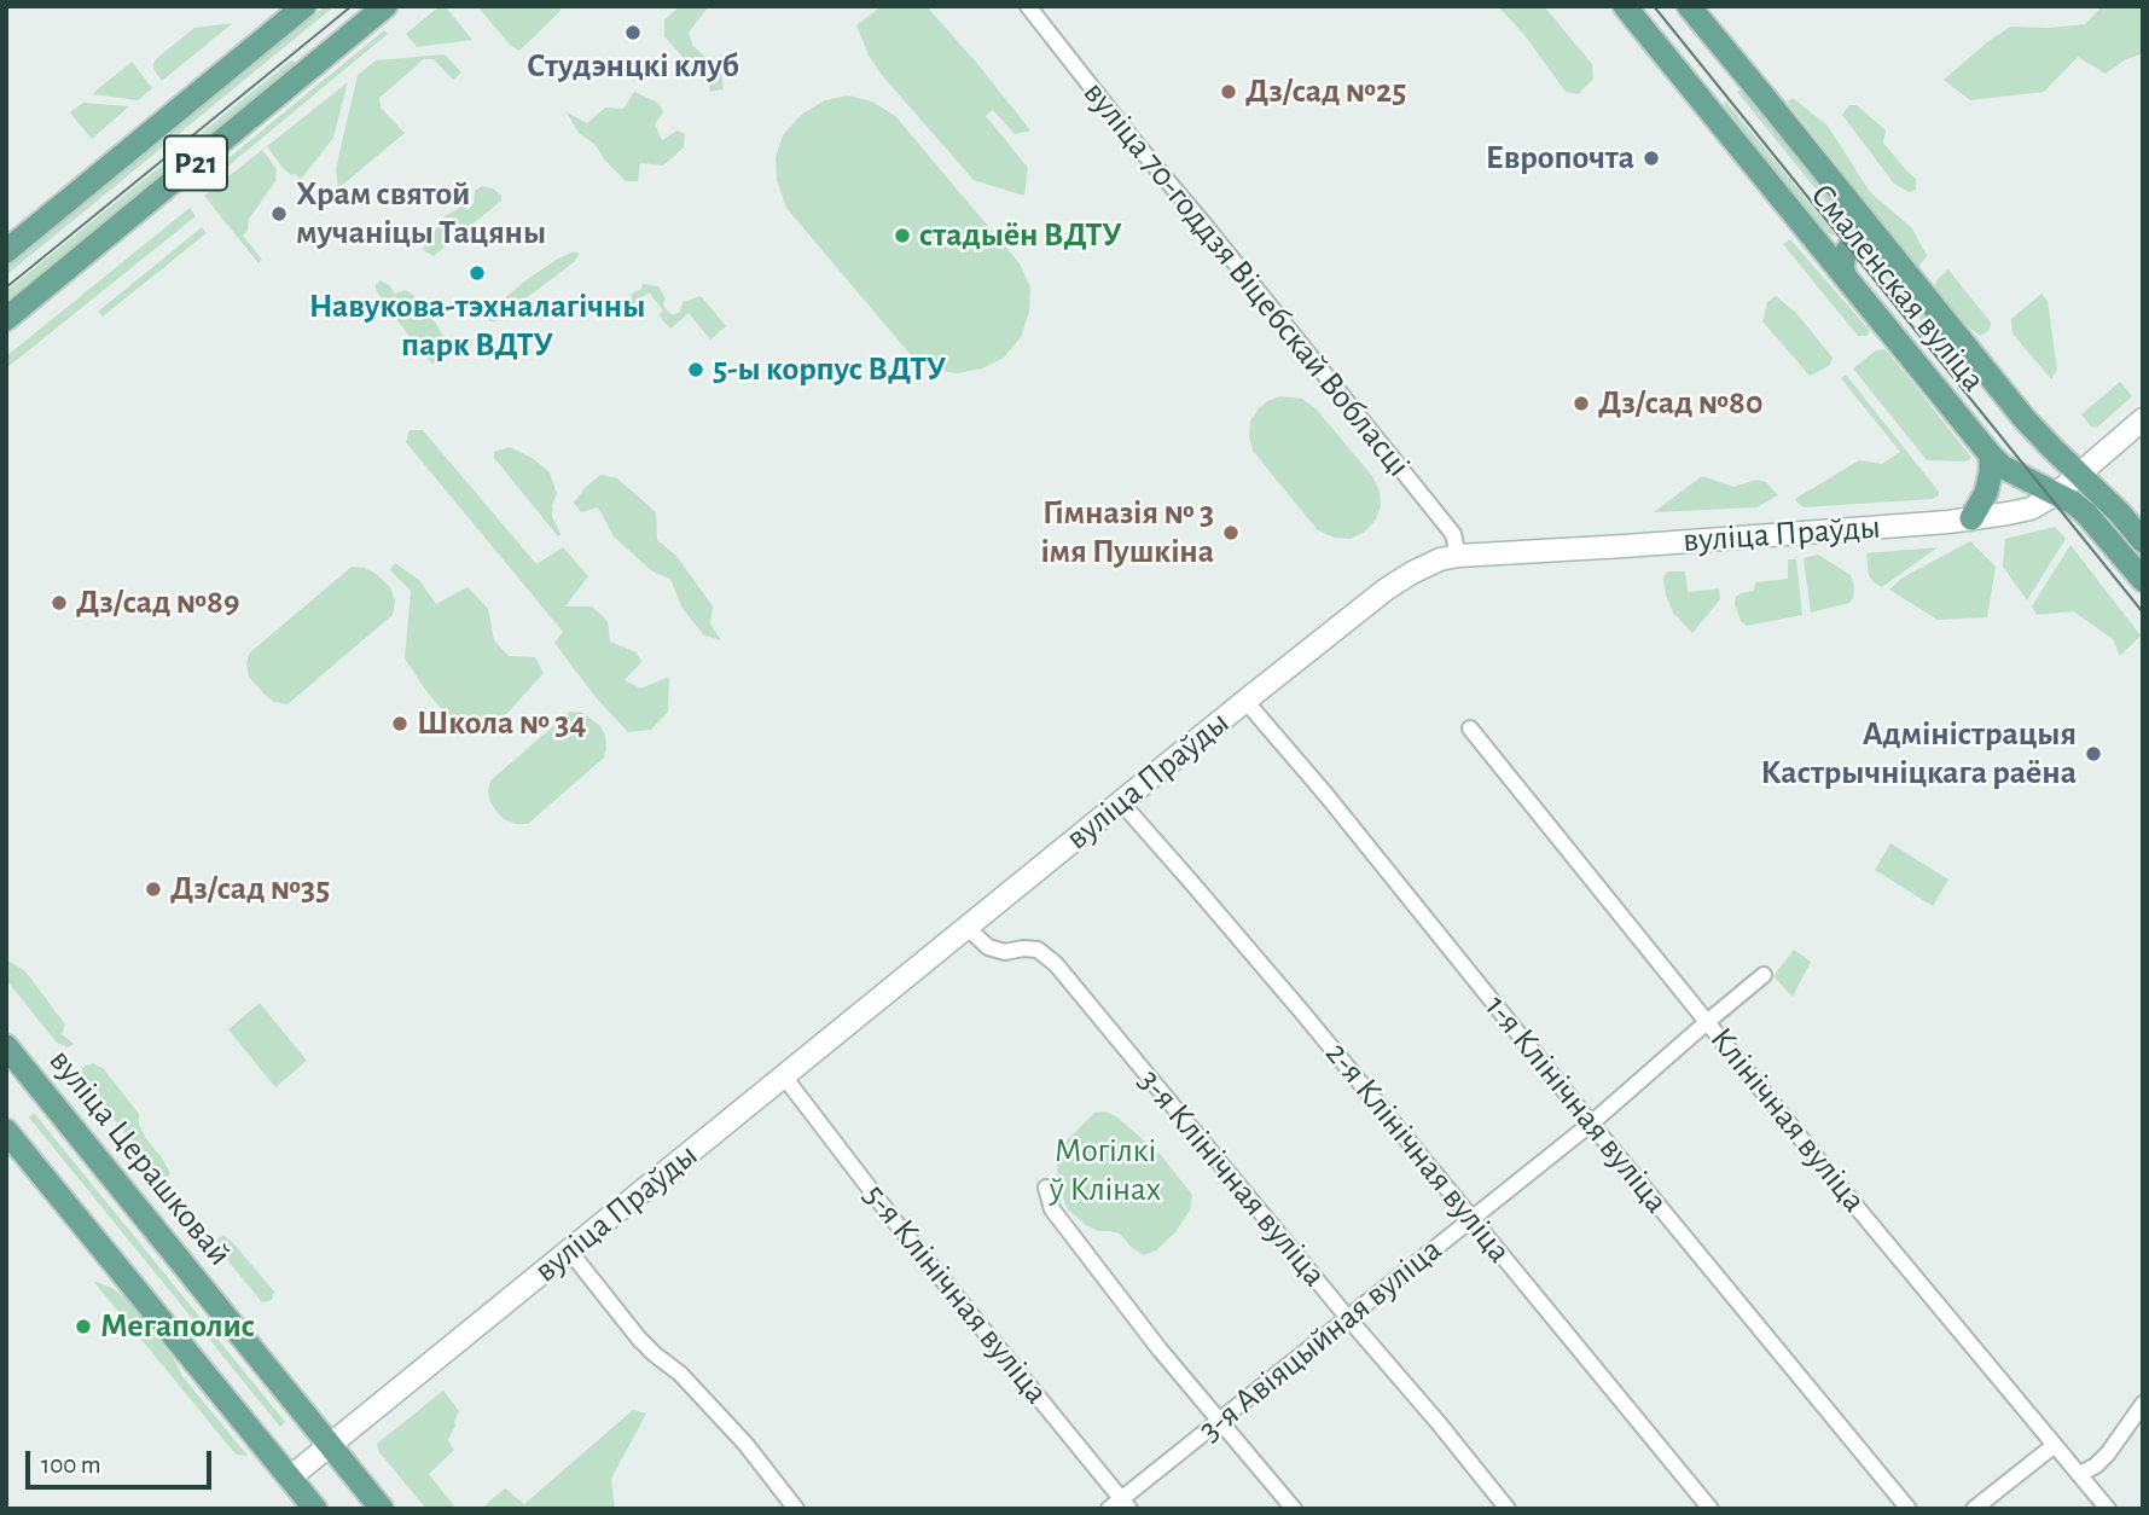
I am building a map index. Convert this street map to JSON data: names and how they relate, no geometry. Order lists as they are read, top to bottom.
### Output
{
  "streets": {
    "main road": [
      "Р21",
      "Смаленская вуліца",
      "вуліца Праўды",
      "вуліца Церашковай"
    ],
    "street": [
      "вуліца 70-годдзя Віцебскай Вобласці",
      "1-я Клінічная вуліца",
      "Клінічная вуліца",
      "2-я Клінічная вуліца",
      "3-я Клінічная вуліца",
      "5-я Клінічная вуліца",
      "3-я Авіяцыйная вуліца"
    ]
  },
  "crossings": [
    ["вуліца 70-годдзя Віцебскай Вобласці", "вуліца Праўды"],
    ["Смаленская вуліца", "вуліца Праўды"],
    ["вуліца Праўды", "1-я Клінічная вуліца"],
    ["вуліца Праўды", "2-я Клінічная вуліца"],
    ["вуліца Праўды", "вуліца Церашковай"],
    ["вуліца Праўды", "3-я Клінічная вуліца"],
    ["вуліца Праўды", "5-я Клінічная вуліца"],
    ["1-я Клінічная вуліца", "3-я Авіяцыйная вуліца"],
    ["Клінічная вуліца", "3-я Авіяцыйная вуліца"],
    ["2-я Клінічная вуліца", "3-я Авіяцыйная вуліца"],
    ["3-я Клінічная вуліца", "3-я Авіяцыйная вуліца"],
    ["5-я Клінічная вуліца", "3-я Авіяцыйная вуліца"]
  ],
  "parks": ["Могілкі ў Клінах"],
  "places": [
    "Студэнцкі клуб",
    "Дз/сад №25",
    "Европочта",
    "Храм святой мучаніцы Тацяны",
    "стадыён ВДТУ",
    "Навукова-тэхналагічны парк ВДТУ",
    "5-ы корпус ВДТУ",
    "Дз/сад №80",
    "Гімназія № 3 імя Пушкіна",
    "Дз/сад №89",
    "Школа № 34",
    "Адміністрацыя Кастрычніцкага раёна",
    "Дз/сад №35",
    "Мегаполис"
  ],
  "scale_bar": "100 m"
}
